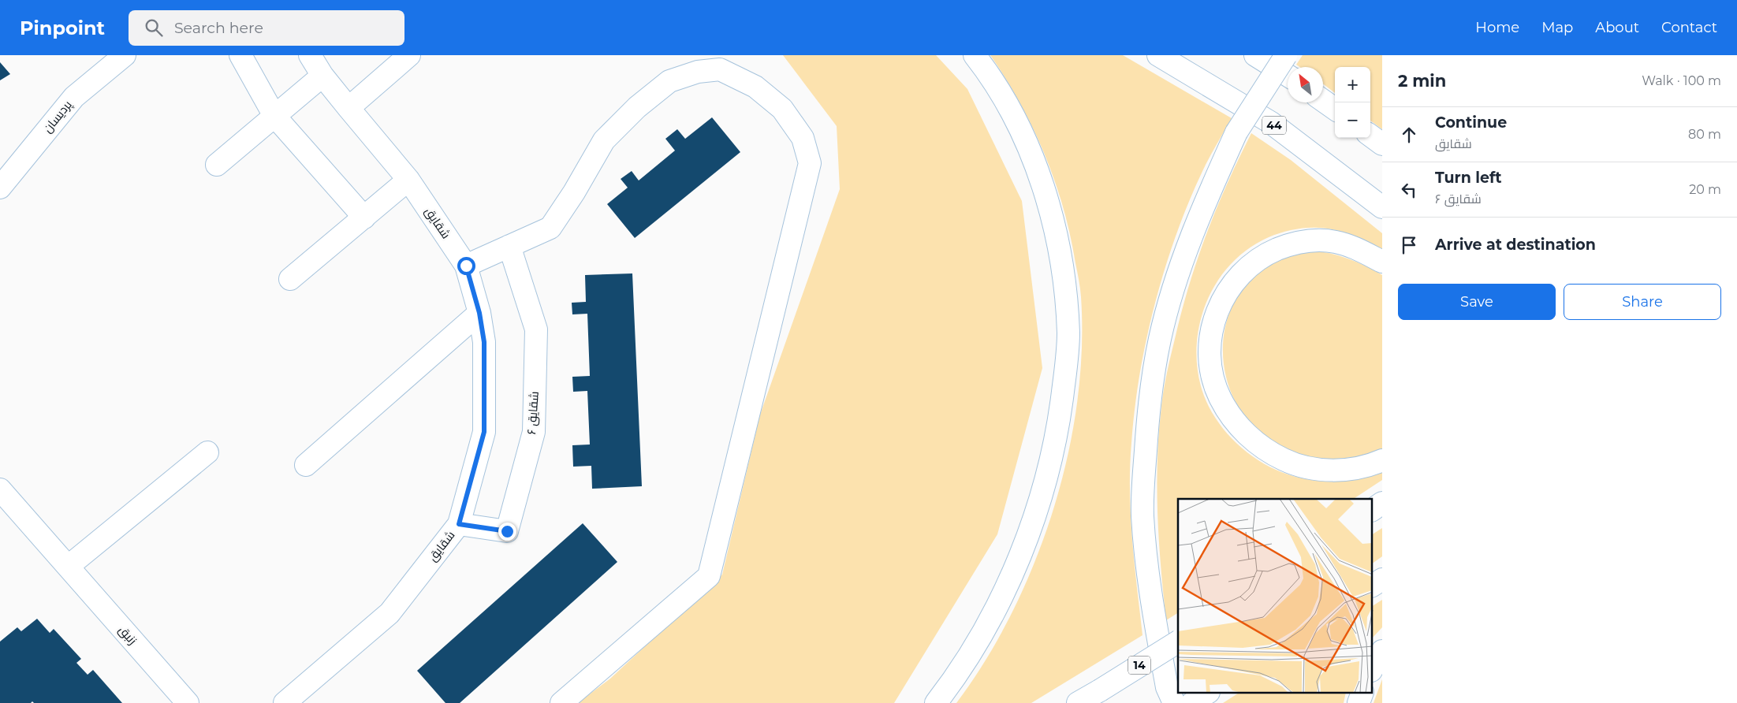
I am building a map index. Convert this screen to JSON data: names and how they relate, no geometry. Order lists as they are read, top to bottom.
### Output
{
  "streets": {
    "main road": [
      "پردیسان",
      "44",
      "شقایق",
      "شقایق ۶",
      "زنبق",
      "14"
    ]
  },
  "crossings": [
    ["شقایق", "شقایق ۶"]
  ],
  "north": "top left",
  "page": {
    "header": "Pinpoint",
    "search": "Search here",
    "nav": [
      "Home",
      "Map",
      "About",
      "Contact"
    ],
    "heading": ["2 min", "Walk · 100 m"],
    "map_buttons": ["+", "−"],
    "list": [
      ["Continue", "شقایق", "80 m"],
      ["Turn left", "شقایق ۶", "20 m"],
      "Arrive at destination"
    ],
    "buttons": ["Save", "Share"]
  }
}
